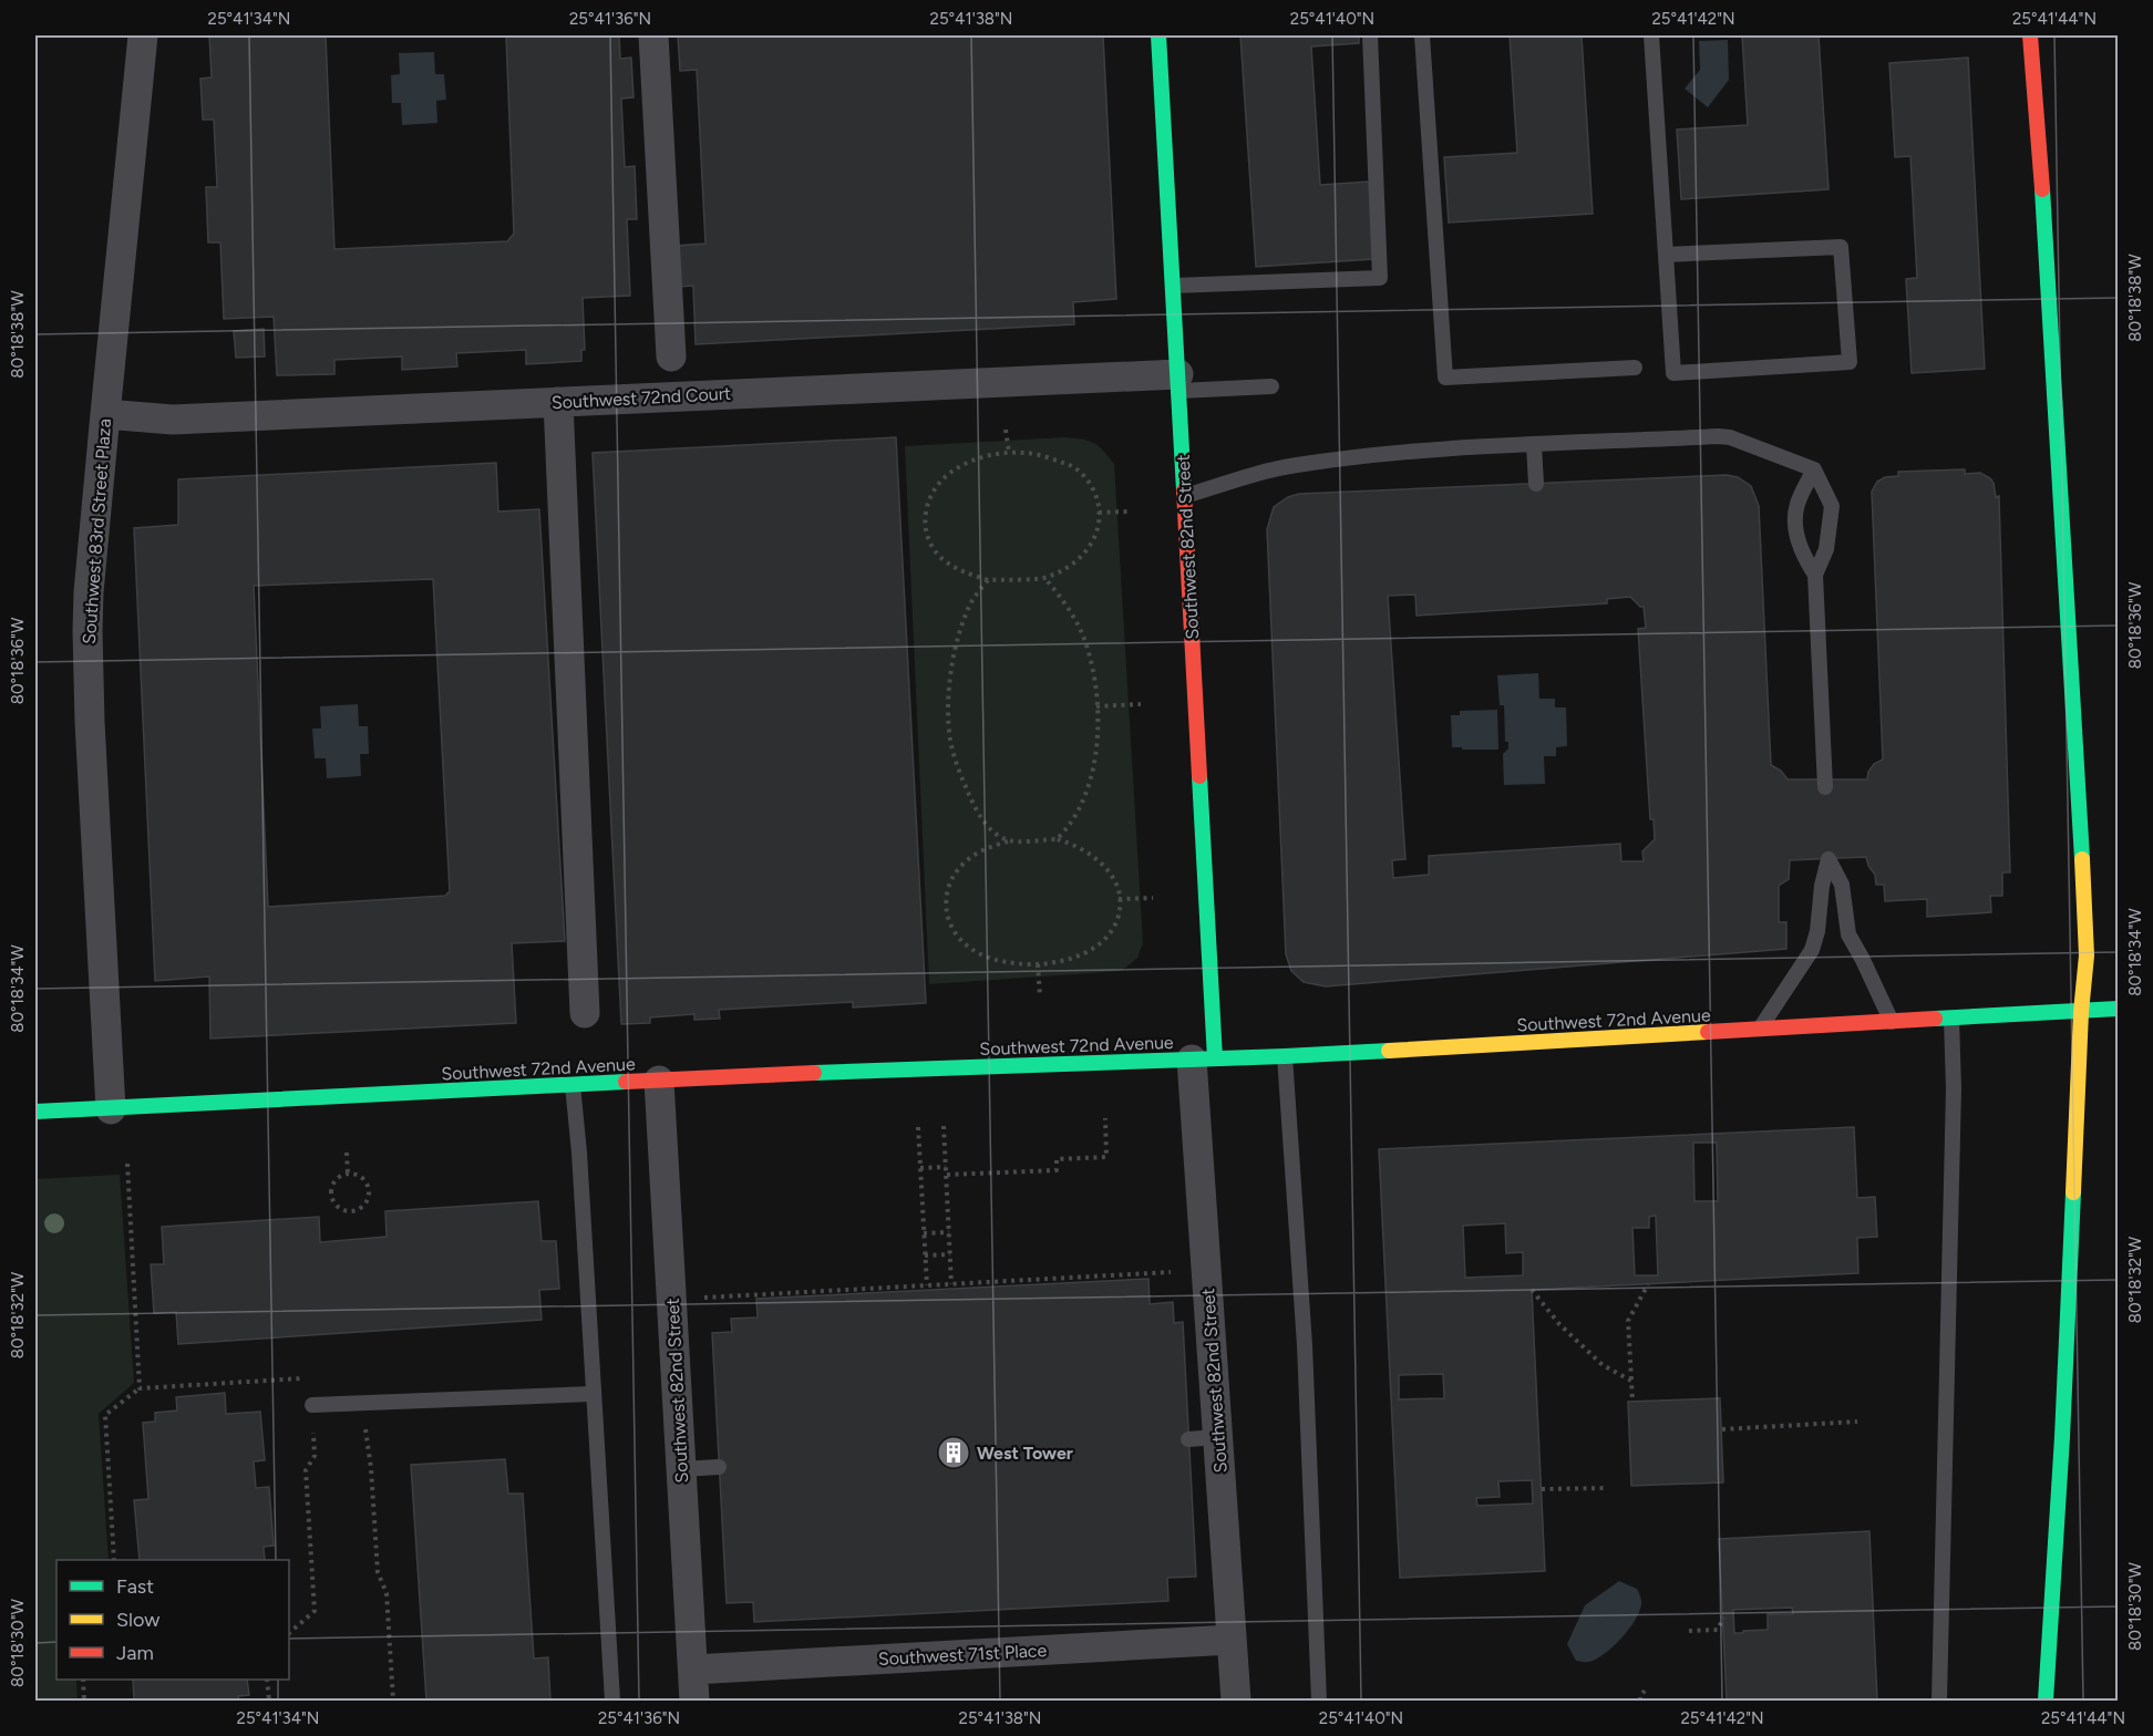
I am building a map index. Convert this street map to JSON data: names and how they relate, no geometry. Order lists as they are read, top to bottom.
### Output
{
  "streets": {
    "main road": ["Southwest 82nd Street", "Southwest 72nd Avenue"],
    "street": ["Southwest 72nd Court", "Southwest 83rd Street Plaza", "Southwest 71st Place"]
  },
  "crossings": [
    ["Southwest 72nd Court", "Southwest 83rd Street Plaza"],
    ["Southwest 72nd Court", "Southwest 82nd Street"],
    ["Southwest 83rd Street Plaza", "Southwest 72nd Avenue"],
    ["Southwest 82nd Street", "Southwest 72nd Avenue"],
    ["Southwest 82nd Street", "Southwest 71st Place"]
  ],
  "places": {
    "building": ["West Tower"]
  },
  "legend": ["Fast", "Slow", "Jam"],
  "coordinates": [
    "25°41'34\"N",
    "25°41'36\"N",
    "25°41'38\"N",
    "25°41'40\"N",
    "25°41'42\"N",
    "25°41'44\"N",
    "80°18'38\"W",
    "80°18'36\"W",
    "80°18'34\"W",
    "80°18'32\"W",
    "80°18'30\"W"
  ]
}
